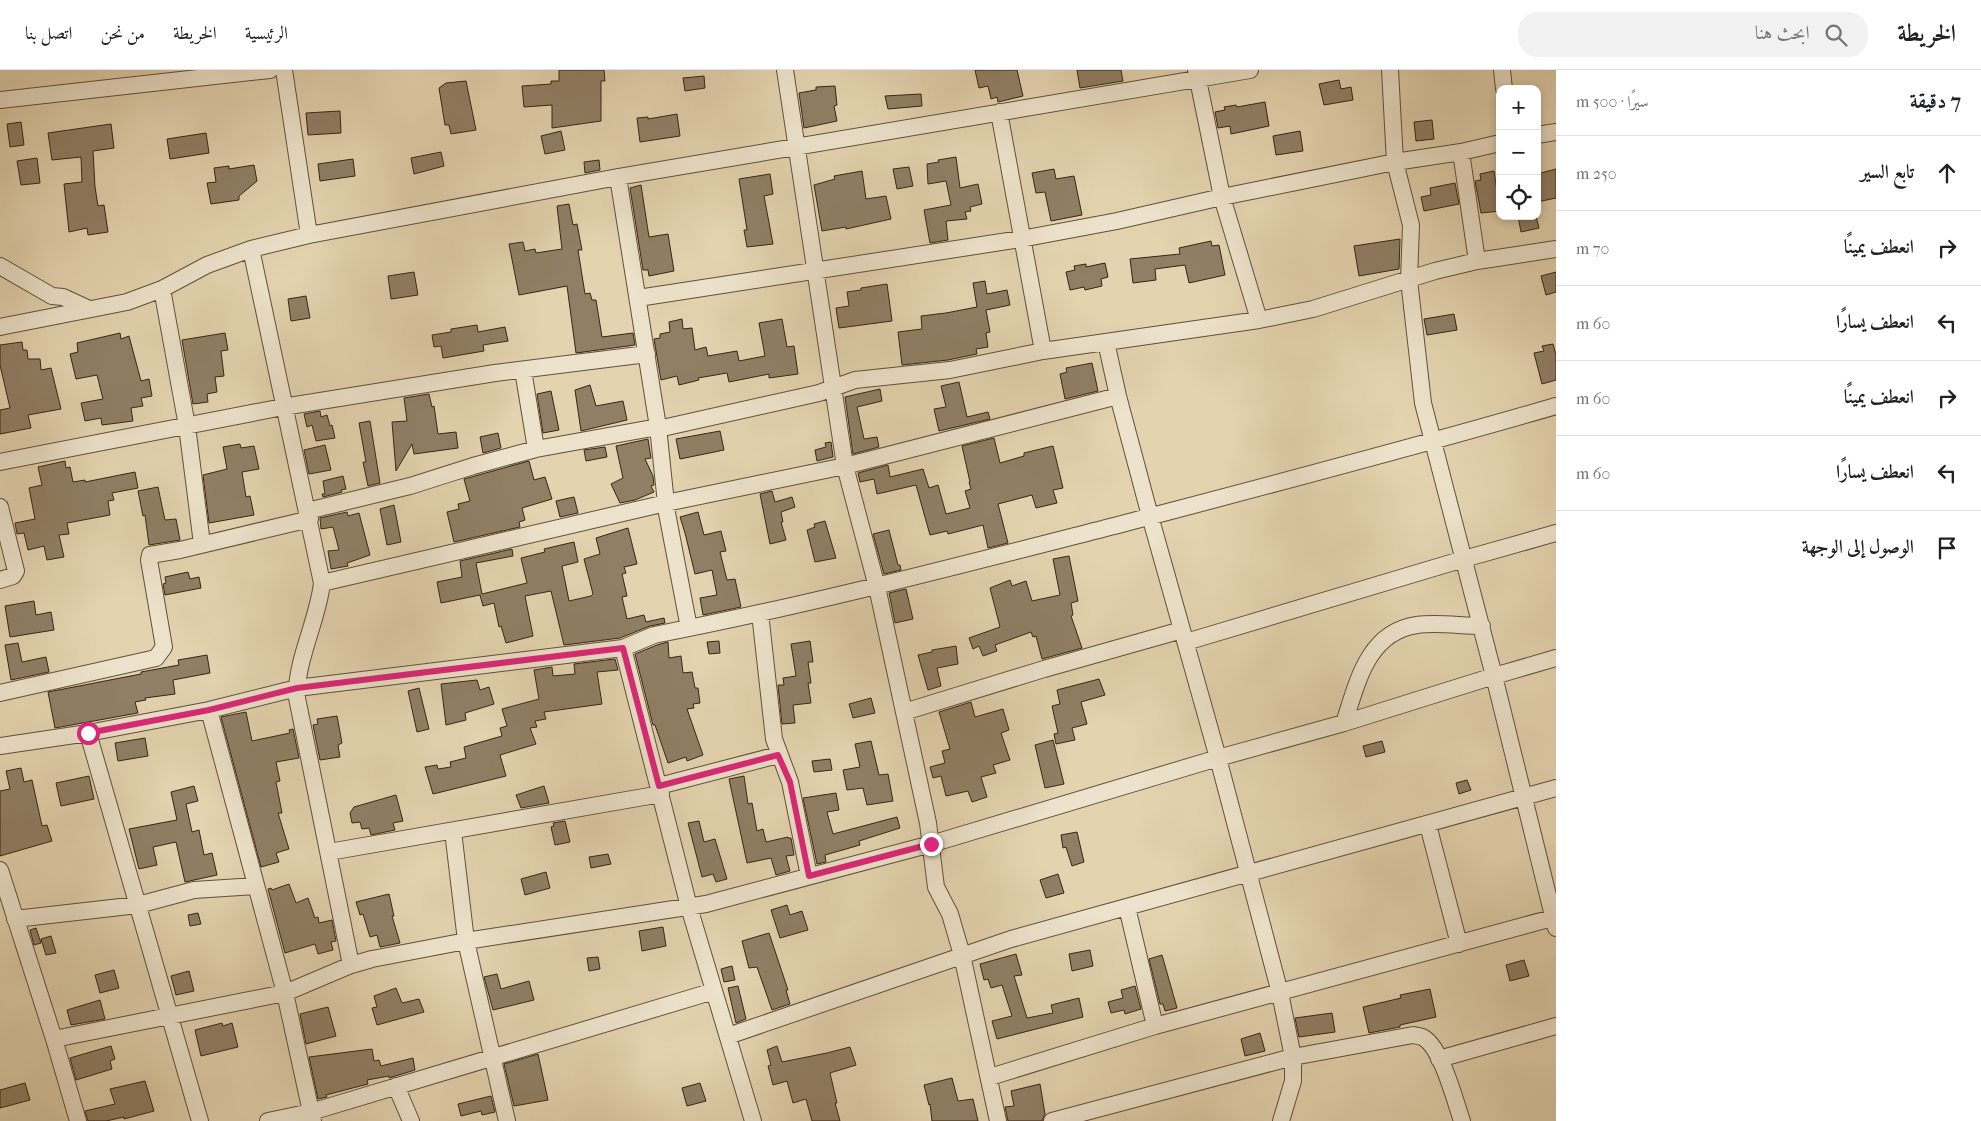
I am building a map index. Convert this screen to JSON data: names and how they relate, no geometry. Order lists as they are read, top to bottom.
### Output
{
  "page": {
    "header": "الخريطة",
    "search": "ابحث هنا",
    "nav": [
      "الرئيسية",
      "الخريطة",
      "من نحن",
      "اتصل بنا"
    ],
    "heading": ["7 دقيقة", "سيرًا · 500 m"],
    "map_buttons": ["+", "−"],
    "list": [
      ["تابع السير", "250 m"],
      ["انعطف يمينًا", "70 m"],
      ["انعطف يسارًا", "60 m"],
      ["انعطف يمينًا", "60 m"],
      ["انعطف يسارًا", "60 m"],
      "الوصول إلى الوجهة"
    ]
  }
}
